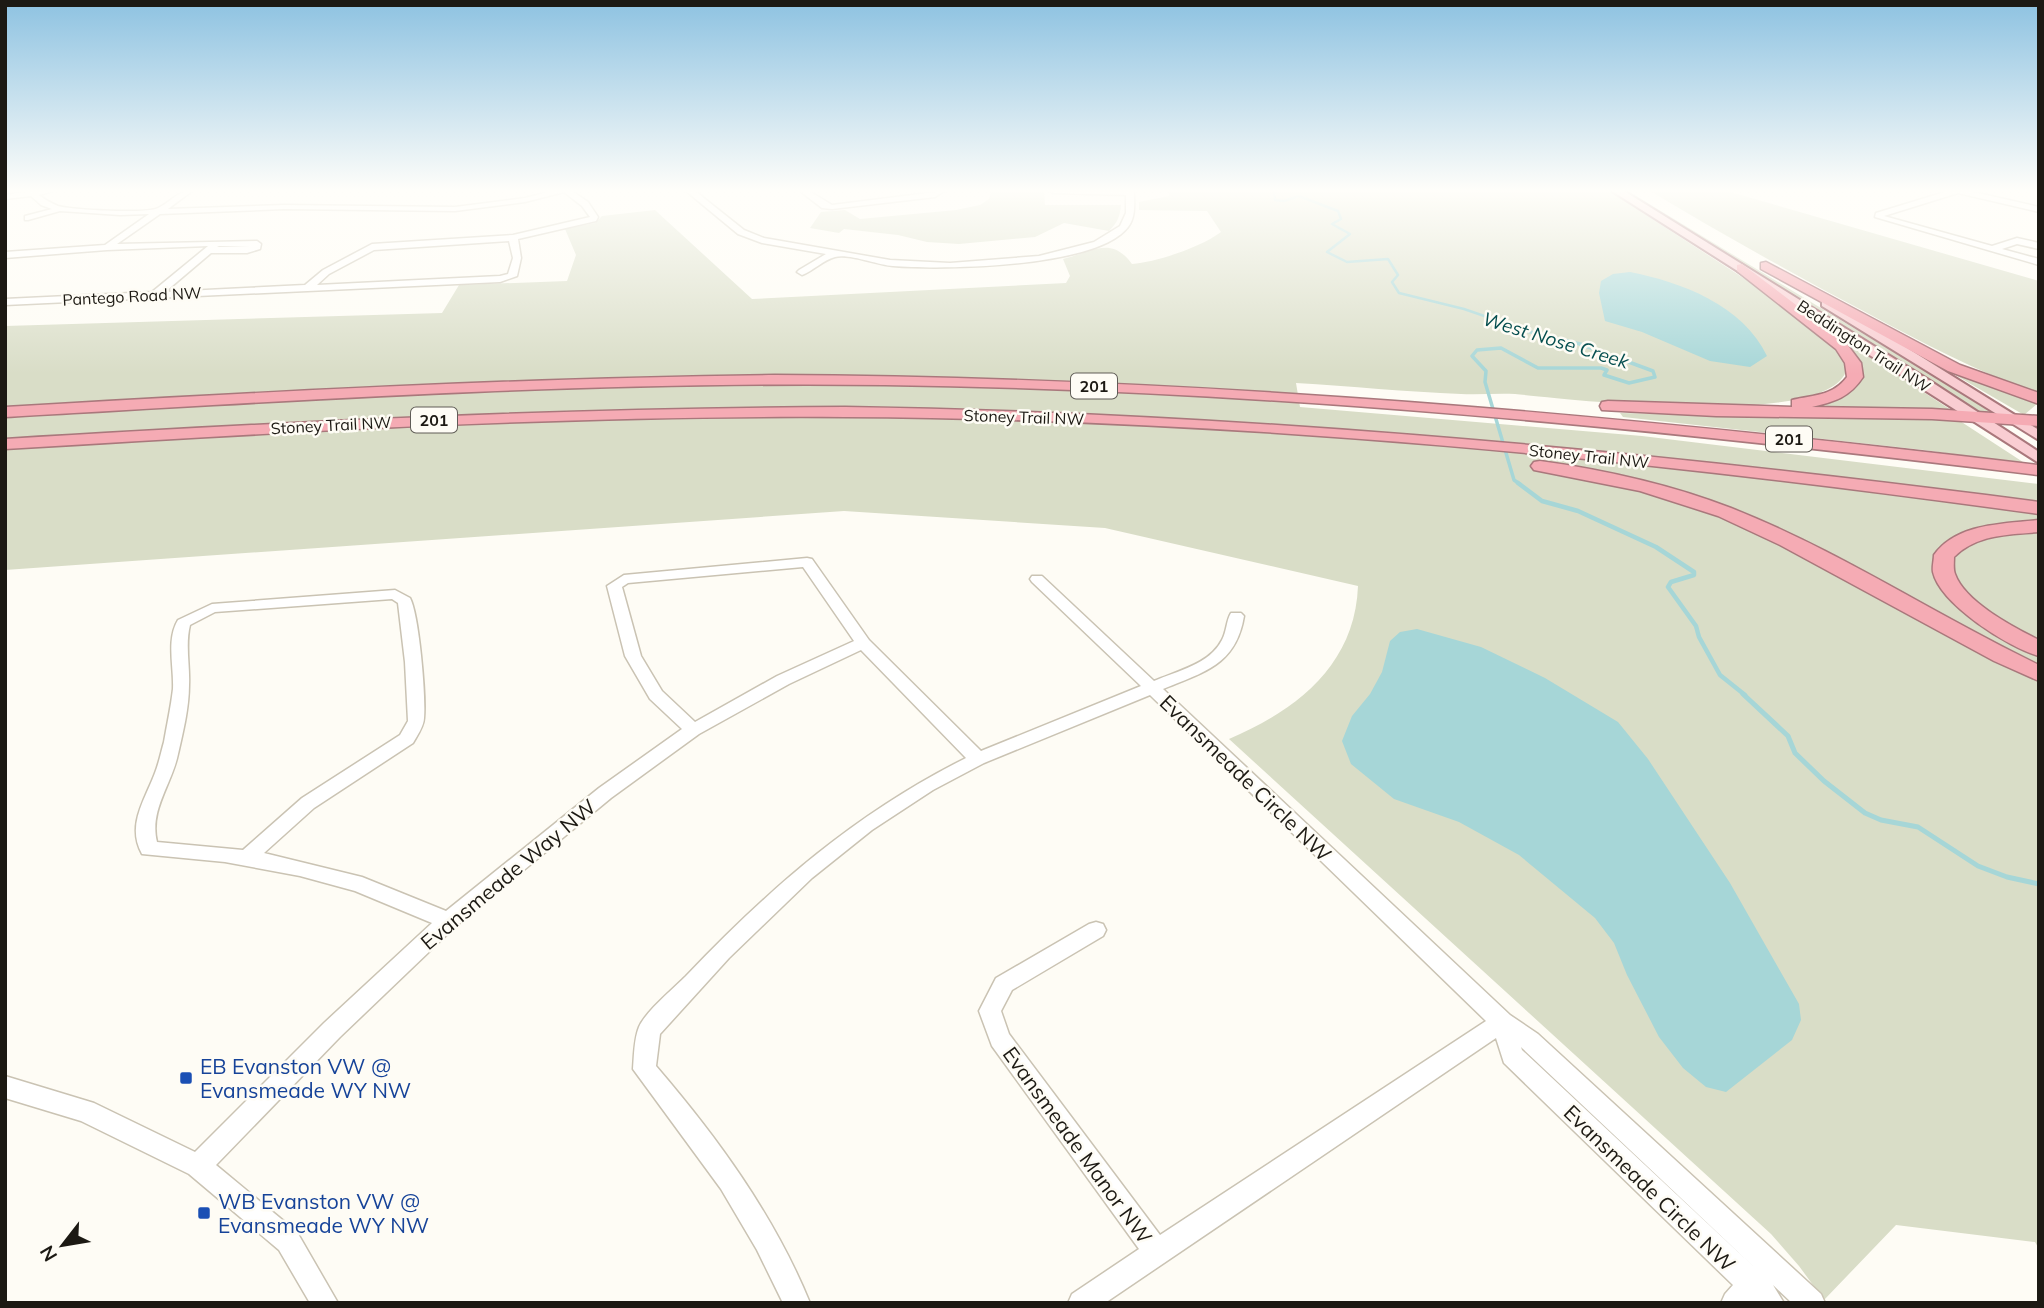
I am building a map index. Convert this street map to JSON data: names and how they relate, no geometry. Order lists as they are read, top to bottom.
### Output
{
  "streets": {
    "highway": ["201", "Stoney Trail NW"],
    "main road": ["Beddington Trail NW"],
    "street": [
      "Pantego Road NW",
      "Evansmeade Circle NW",
      "Evansmeade Way NW",
      "Evansmeade Manor NW"
    ]
  },
  "crossings": [
    ["201", "Stoney Trail NW"]
  ],
  "water": ["West Nose Creek"],
  "places": {
    "transit": ["EB Evanston VW @ Evansmeade WY NW", "WB Evanston VW @ Evansmeade WY NW"]
  },
  "north": "bottom left"
}
